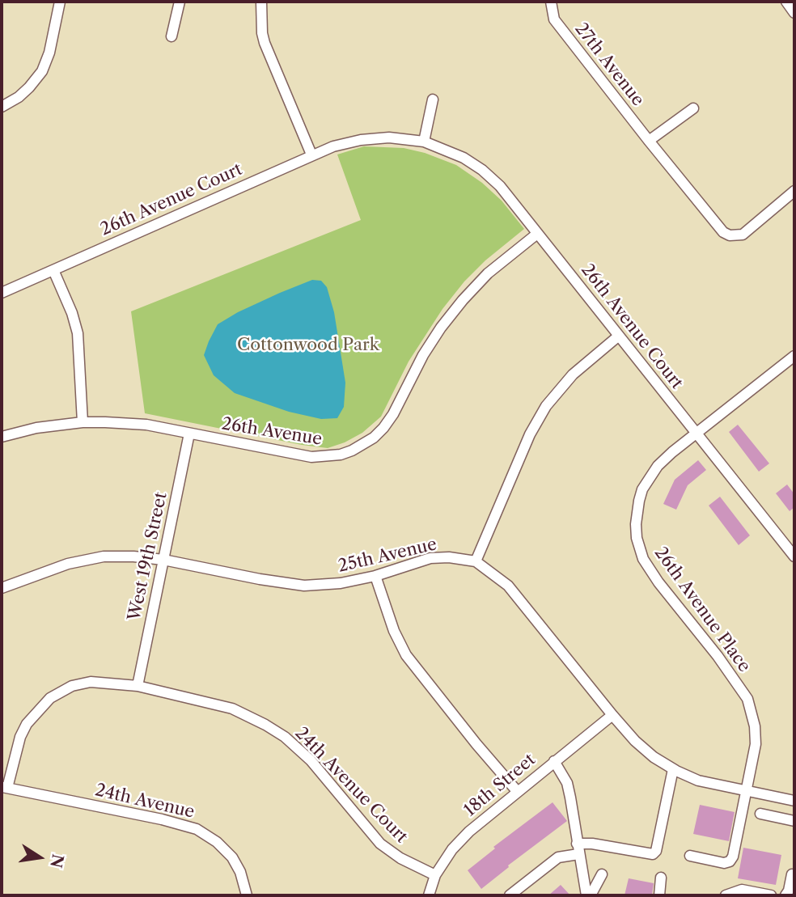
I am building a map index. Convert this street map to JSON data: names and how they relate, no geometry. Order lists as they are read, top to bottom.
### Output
{
  "streets": {
    "street": [
      "27th Avenue",
      "26th Avenue Court",
      "26th Avenue",
      "25th Avenue",
      "West 19th Street",
      "26th Avenue Place",
      "24th Avenue Court",
      "18th Street",
      "24th Avenue"
    ]
  },
  "crossings": [
    ["26th Avenue Court", "26th Avenue"],
    ["26th Avenue Court", "26th Avenue Place"],
    ["26th Avenue", "West 19th Street"],
    ["25th Avenue", "West 19th Street"],
    ["West 19th Street", "24th Avenue Court"],
    ["24th Avenue Court", "18th Street"],
    ["24th Avenue Court", "24th Avenue"]
  ],
  "parks": ["Cottonwood Park"],
  "north": "right"
}
